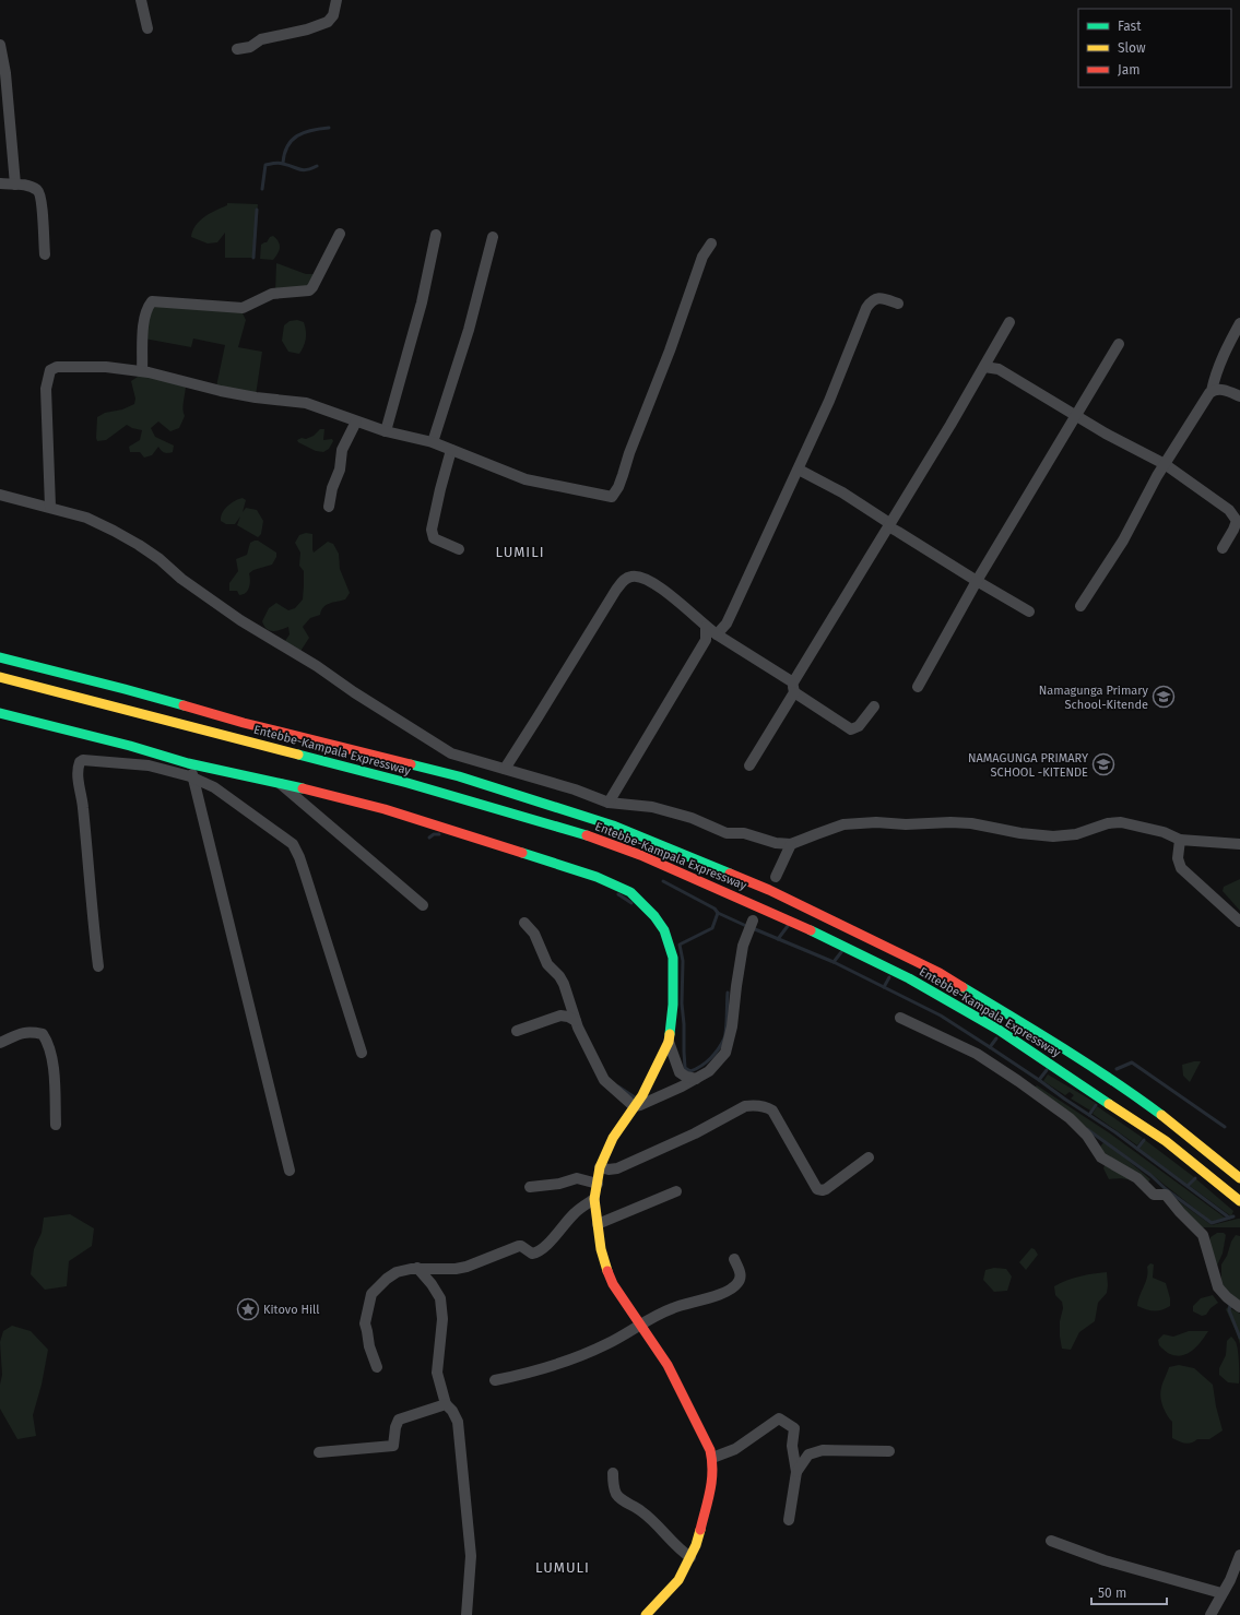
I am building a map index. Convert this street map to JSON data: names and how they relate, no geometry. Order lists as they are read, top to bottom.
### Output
{
  "streets": {
    "main road": ["Entebbe-Kampala Expressway"]
  },
  "districts": ["LUMILI", "LUMULI"],
  "places": {
    "school or university": ["Namagunga Primary School-Kitende", "NAMAGUNGA PRIMARY SCHOOL -KITENDE"],
    "place": ["Kitovo Hill"]
  },
  "legend": ["Fast", "Slow", "Jam"],
  "scale_bar": "50 m"
}
